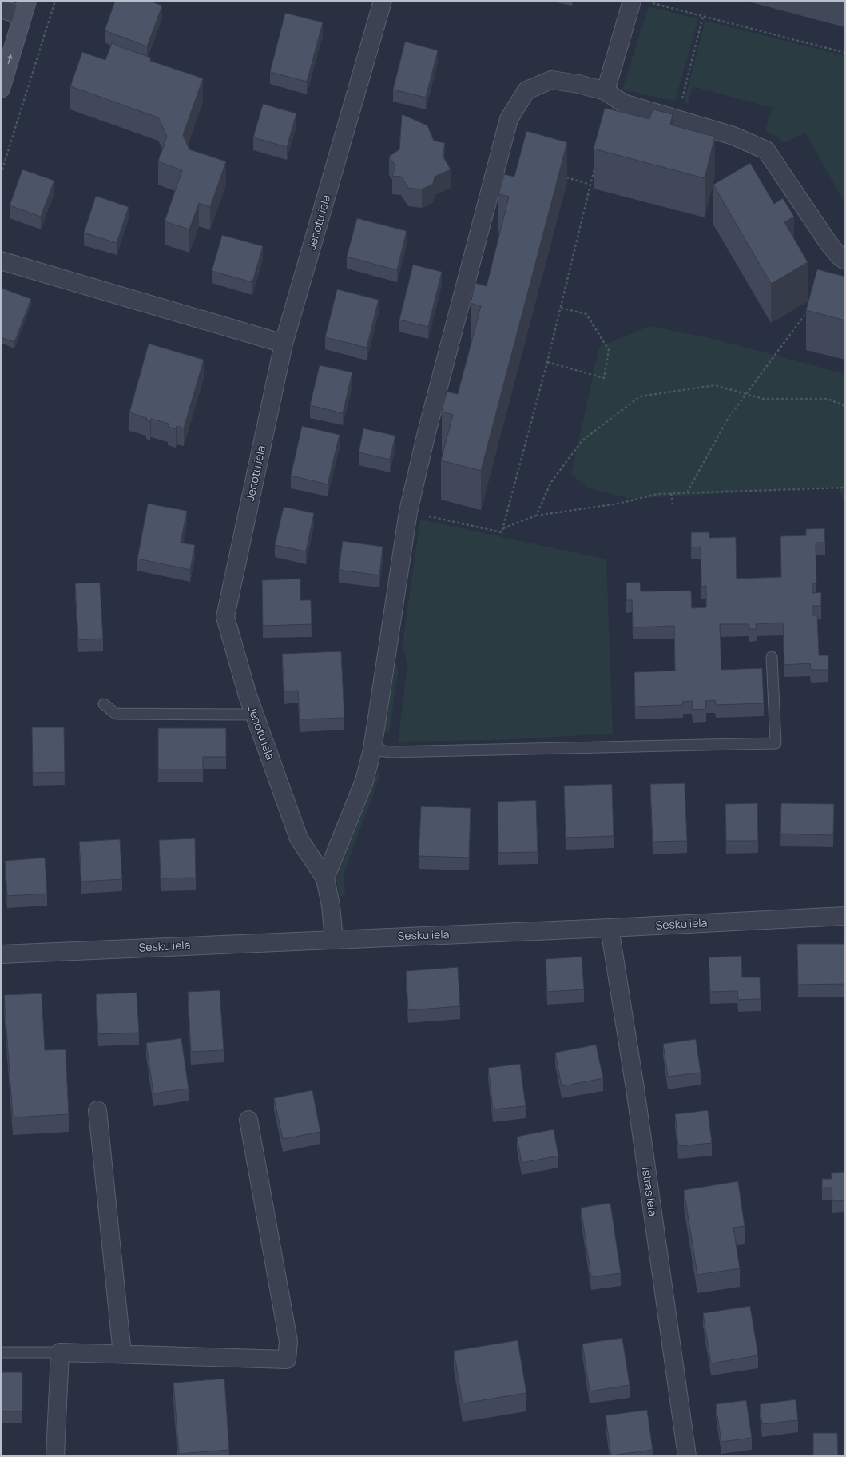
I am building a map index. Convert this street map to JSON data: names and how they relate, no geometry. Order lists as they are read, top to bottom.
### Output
{
  "streets": {
    "street": ["Jenotu iela", "Sesku iela", "Istras iela"]
  },
  "crossings": [
    ["Jenotu iela", "Sesku iela"],
    ["Sesku iela", "Istras iela"]
  ]
}
